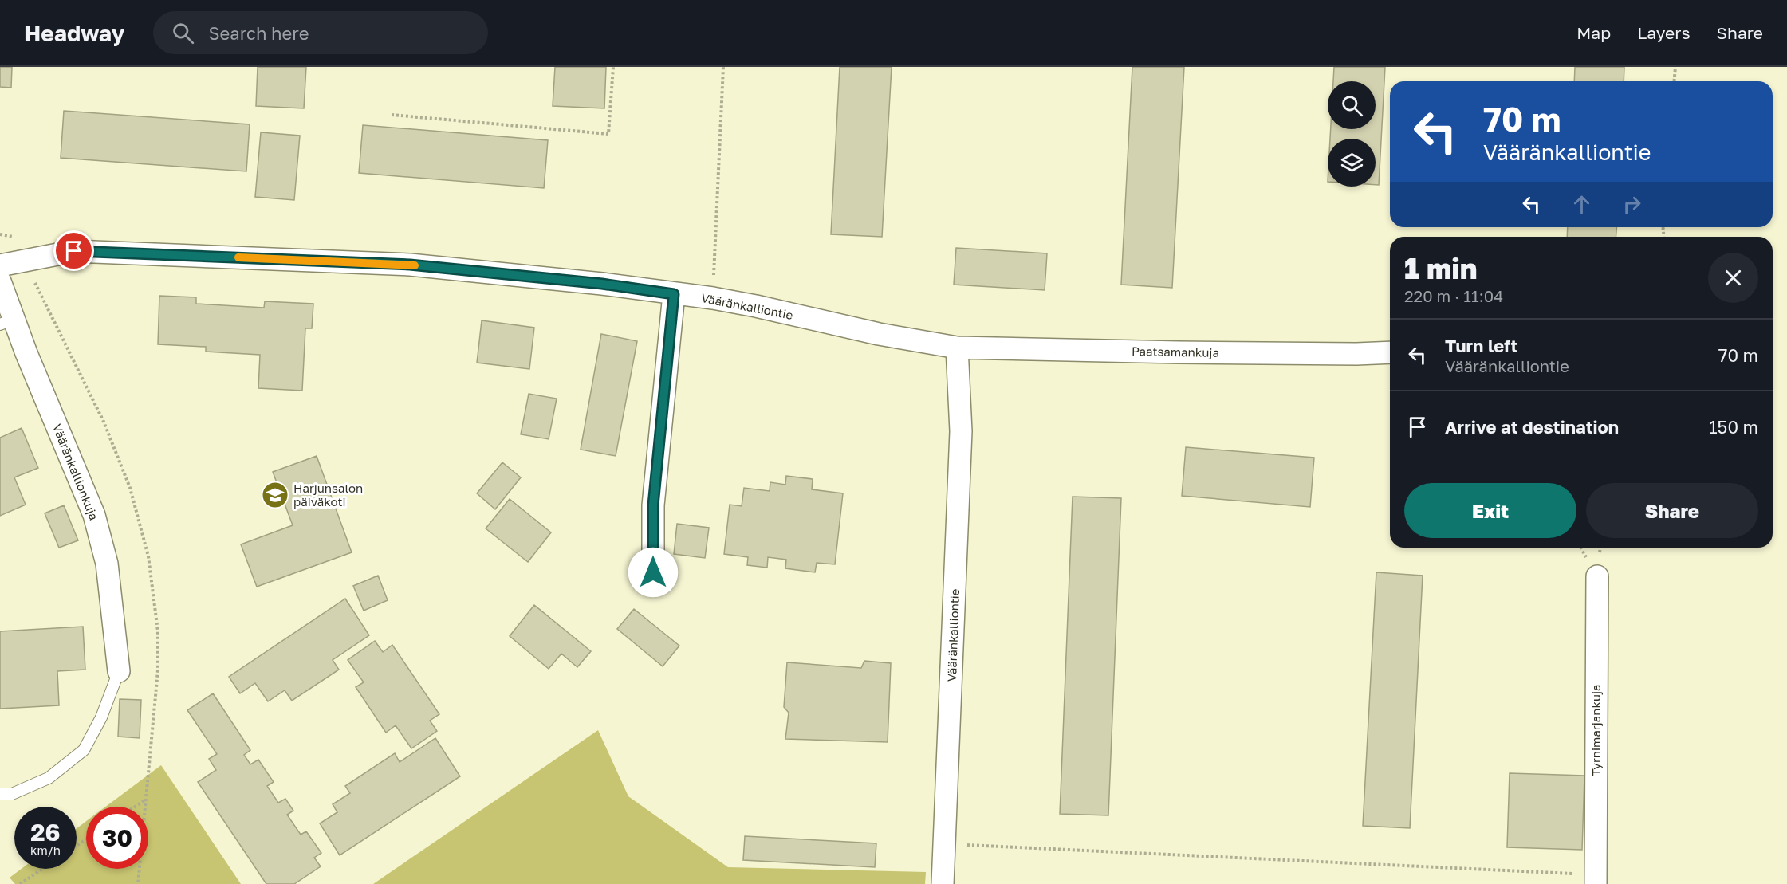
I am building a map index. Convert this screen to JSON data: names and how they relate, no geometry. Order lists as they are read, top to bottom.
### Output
{
  "streets": {
    "street": [
      "Vääränkalliontie",
      "Paatsamankuja",
      "Vääränkallionkuja",
      "Tyrnimarjankuja"
    ]
  },
  "crossings": [
    ["Vääränkalliontie", "Paatsamankuja"]
  ],
  "places": {
    "school or university": ["Harjunsalon päiväkoti"]
  },
  "page": {
    "header": "Headway",
    "search": "Search here",
    "nav": ["Map", "Layers", "Share"],
    "turn": ["70 m", "Vääränkalliontie"],
    "heading": ["1 min", "220 m · 11:04"],
    "list": [
      {
        "name": "Turn left",
        "note": "Vääränkalliontie",
        "value": "70 m"
      },
      {
        "name": "Arrive at destination",
        "value": "150 m"
      }
    ],
    "buttons": ["Exit", "Share"],
    "speed": "26 km/h",
    "limit": "30"
  }
}
